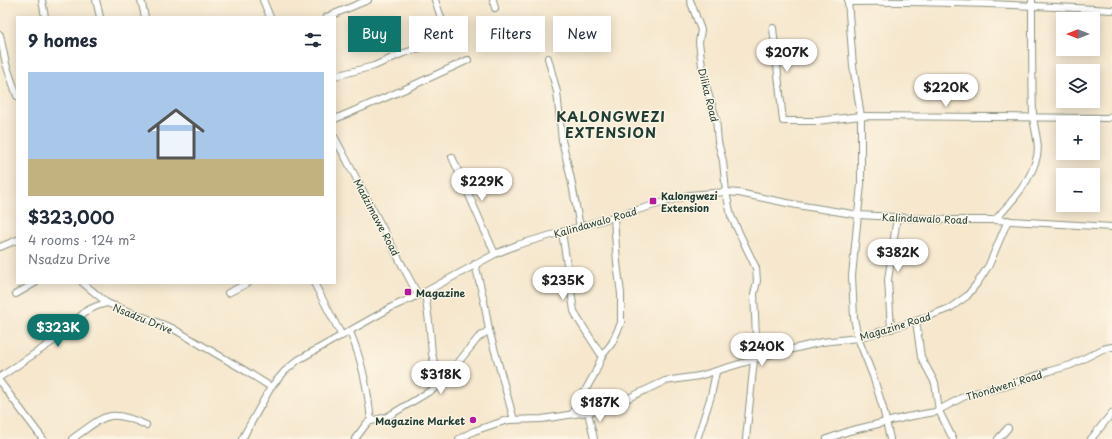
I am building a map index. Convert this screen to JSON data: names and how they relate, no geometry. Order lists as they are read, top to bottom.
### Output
{
  "streets": {
    "street": [
      "Dilika Road",
      "Madzimawe Road",
      "Kalindawalo Road",
      "Nsadzu Drive",
      "Magazine Road",
      "Thondweni Road"
    ]
  },
  "crossings": [
    ["Dilika Road", "Kalindawalo Road"],
    ["Dilika Road", "Magazine Road"],
    ["Madzimawe Road", "Kalindawalo Road"],
    ["Kalindawalo Road", "Nsadzu Drive"],
    ["Kalindawalo Road", "Magazine Road"]
  ],
  "districts": ["KALONGWEZI EXTENSION"],
  "places": {
    "transit": ["Kalongwezi Extension", "Magazine"],
    "other": ["Magazine Market"]
  },
  "north": "left",
  "page": {
    "map_buttons": ["+", "−"],
    "chip": [
      "Buy",
      "Rent",
      "Filters",
      "New"
    ],
    "heading": "9 homes",
    "price": [
      "$207K",
      "$220K",
      "$229K",
      "$382K",
      "$235K",
      "$323K",
      "$240K",
      "$318K",
      "$187K"
    ],
    "list": [
      {
        "name": "$323,000",
        "note": "4 rooms · 124 m² · Nsadzu Drive"
      }
    ]
  }
}
